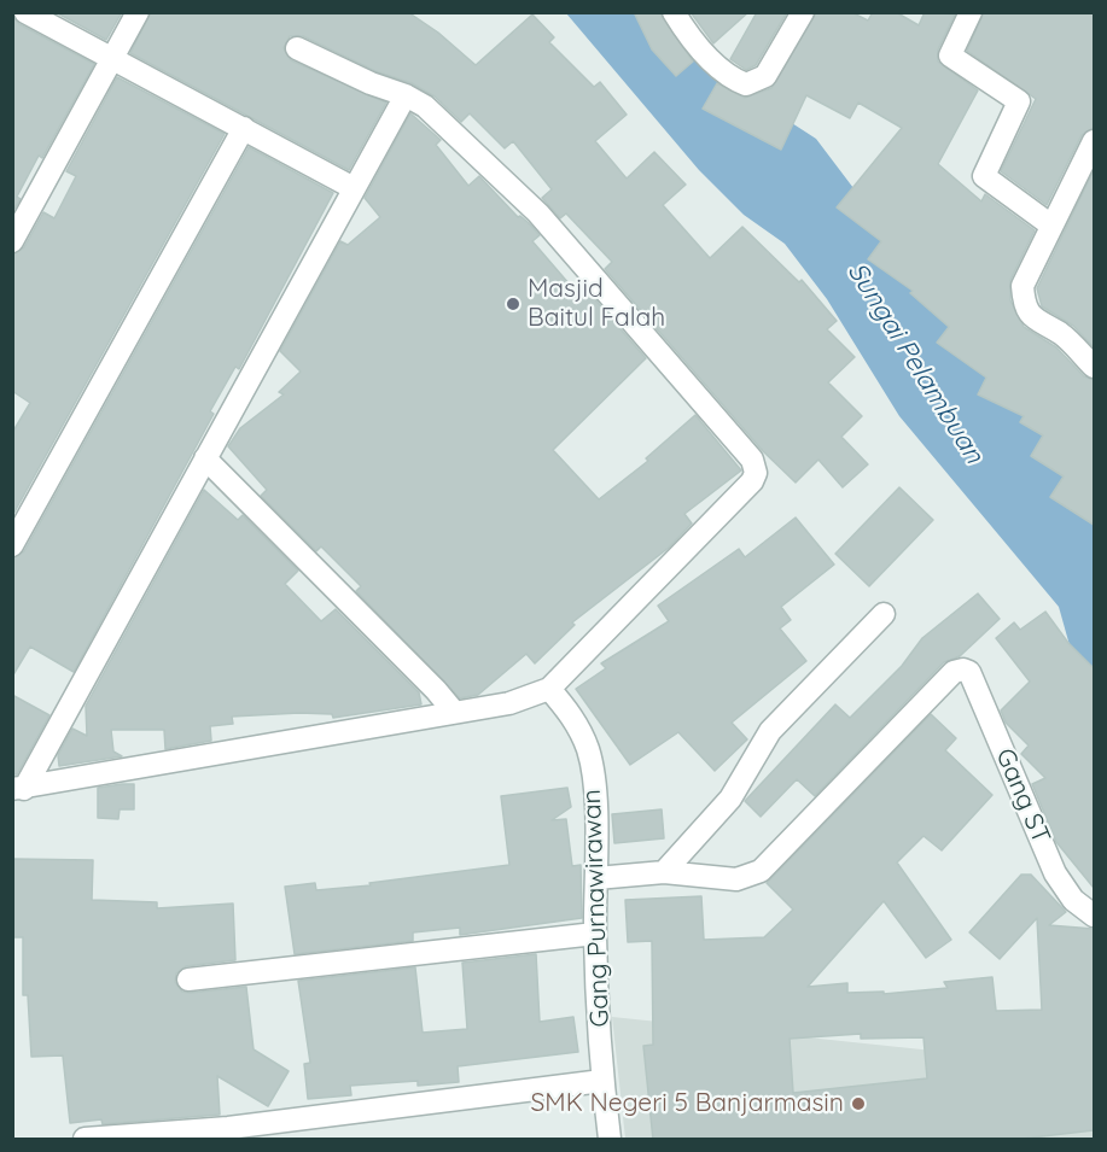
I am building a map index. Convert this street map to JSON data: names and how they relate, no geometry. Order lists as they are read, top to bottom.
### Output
{
  "streets": {
    "street": ["Gang ST", "Gang Purnawirawan"]
  },
  "water": ["Sungai Pelambuan"],
  "places": ["Masjid Baitul Falah", "SMK Negeri 5 Banjarmasin"]
}
